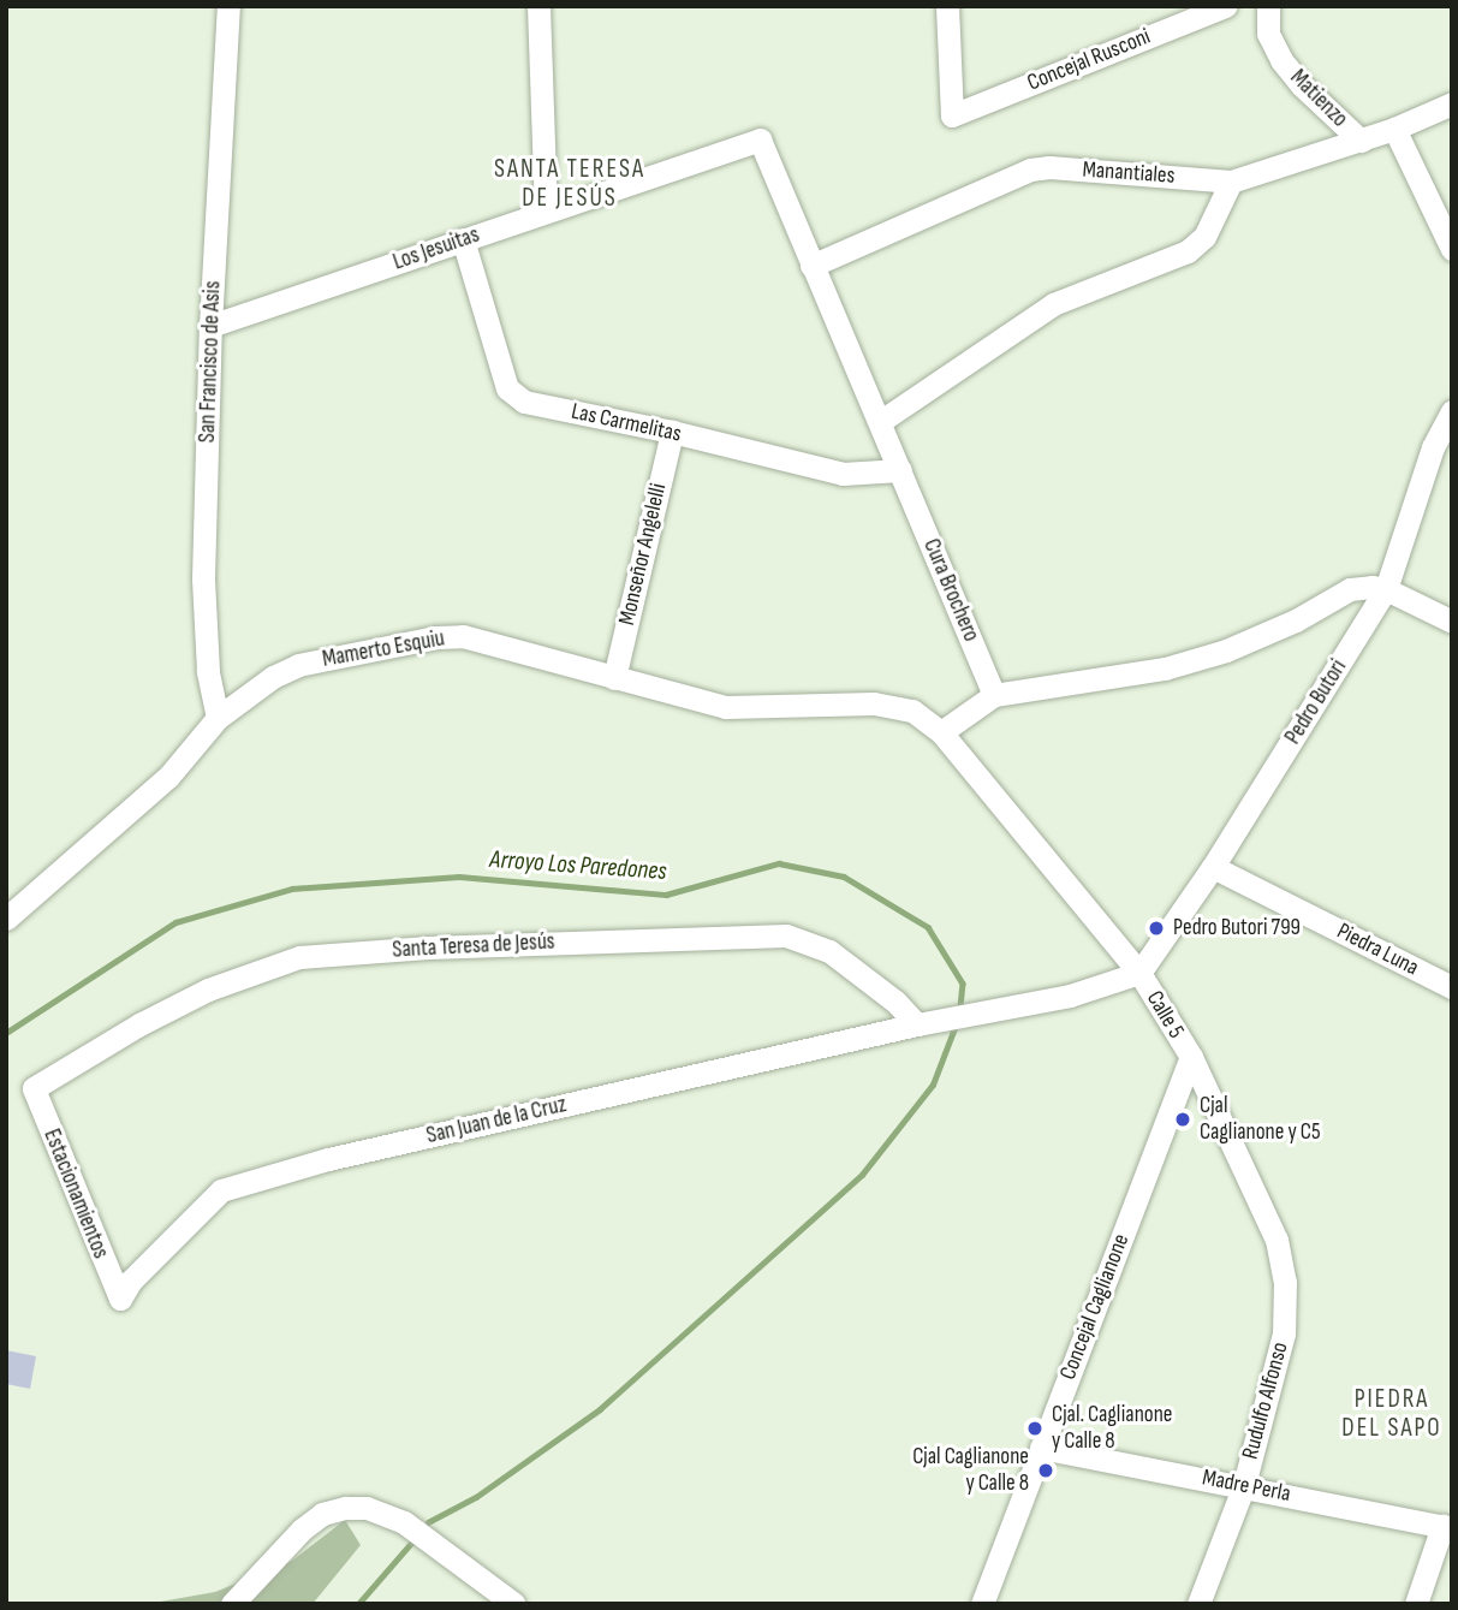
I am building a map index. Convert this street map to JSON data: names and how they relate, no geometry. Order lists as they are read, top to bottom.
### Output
{
  "streets": {
    "street": [
      "Concejal Rusconi",
      "Matienzo",
      "Manantiales",
      "Los Jesuitas",
      "San Francisco de Asis",
      "Las Carmelitas",
      "Monseñor Angelelli",
      "Cura Brochero",
      "Mamerto Esquiu",
      "Pedro Butori",
      "Santa Teresa de Jesús",
      "Piedra Luna",
      "Calle 5",
      "San Juan de la Cruz",
      "Estacionamientos",
      "Concejal Caglianone",
      "Rudulfo Alfonso",
      "Madre Perla"
    ]
  },
  "crossings": [
    ["Matienzo", "Manantiales"],
    ["Manantiales", "Cura Brochero"],
    ["Los Jesuitas", "San Francisco de Asis"],
    ["Los Jesuitas", "Las Carmelitas"],
    ["Los Jesuitas", "Cura Brochero"],
    ["San Francisco de Asis", "Mamerto Esquiu"],
    ["Las Carmelitas", "Monseñor Angelelli"],
    ["Las Carmelitas", "Cura Brochero"],
    ["Monseñor Angelelli", "Mamerto Esquiu"],
    ["Pedro Butori", "Piedra Luna"],
    ["Pedro Butori", "Calle 5"],
    ["Pedro Butori", "San Juan de la Cruz"],
    ["Santa Teresa de Jesús", "San Juan de la Cruz"],
    ["Santa Teresa de Jesús", "Estacionamientos"],
    ["Calle 5", "San Juan de la Cruz"],
    ["Calle 5", "Concejal Caglianone"],
    ["Calle 5", "Rudulfo Alfonso"],
    ["San Juan de la Cruz", "Estacionamientos"],
    ["Concejal Caglianone", "Rudulfo Alfonso"],
    ["Concejal Caglianone", "Madre Perla"],
    ["Rudulfo Alfonso", "Madre Perla"]
  ],
  "districts": ["SANTA TERESA DE JESÚS", "PIEDRA DEL SAPO"],
  "water": ["Arroyo Los Paredones"],
  "places": [
    "Pedro Butori 799",
    "Cjal Caglianone y C5",
    "Cjal. Caglianone y Calle 8",
    "Cjal Caglianone y Calle 8"
  ]
}
